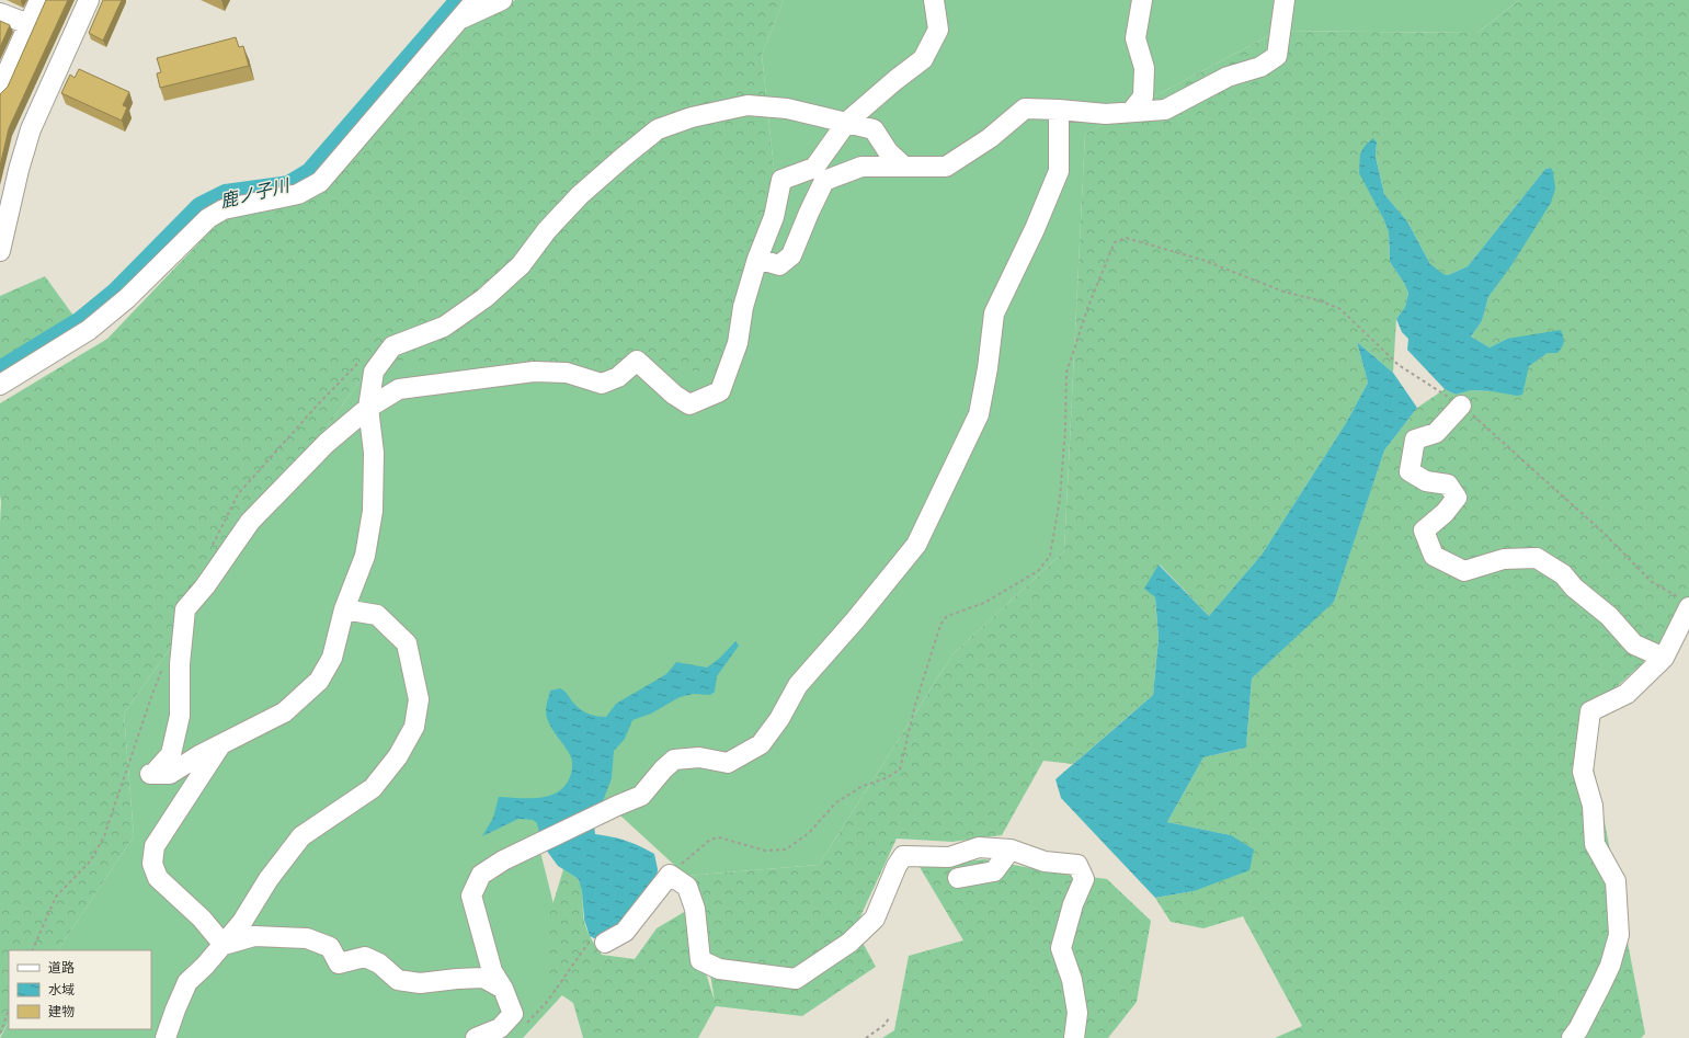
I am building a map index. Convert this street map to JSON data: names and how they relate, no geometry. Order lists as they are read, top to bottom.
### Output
{
  "water": ["鹿ノ子川"],
  "legend": ["道路", "水域", "建物"]
}
